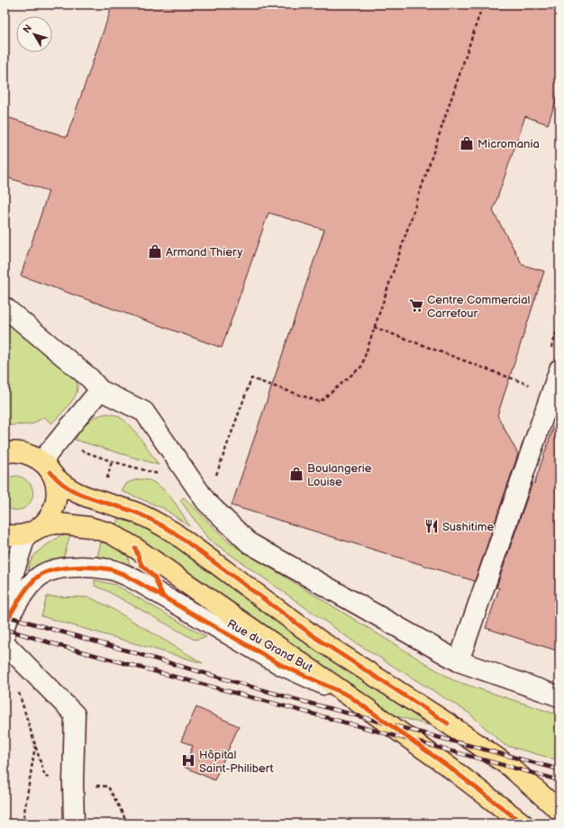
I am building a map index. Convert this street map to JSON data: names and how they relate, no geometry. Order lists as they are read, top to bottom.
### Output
{
  "streets": {
    "main road": ["Rue du Grand But"]
  },
  "places": {
    "shop": ["Micromania", "Armand Thiery", "Boulangerie Louise"],
    "supermarket": ["Centre Commercial Carrefour"],
    "restaurant": ["Sushitime"],
    "hospital": ["Hôpital Saint-Philibert"]
  },
  "north": "top left"
}
